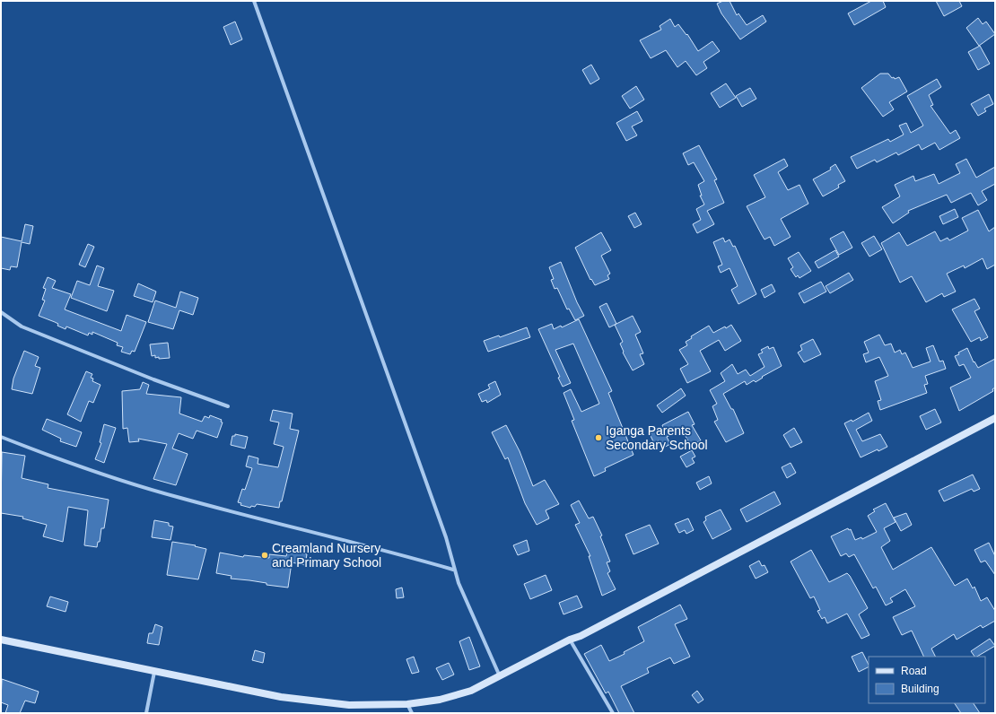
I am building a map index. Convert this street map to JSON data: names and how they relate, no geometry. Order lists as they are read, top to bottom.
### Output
{
  "places": ["Iganga Parents Secondary School", "Creamland Nursery and Primary School"],
  "legend": ["Road", "Building"]
}
